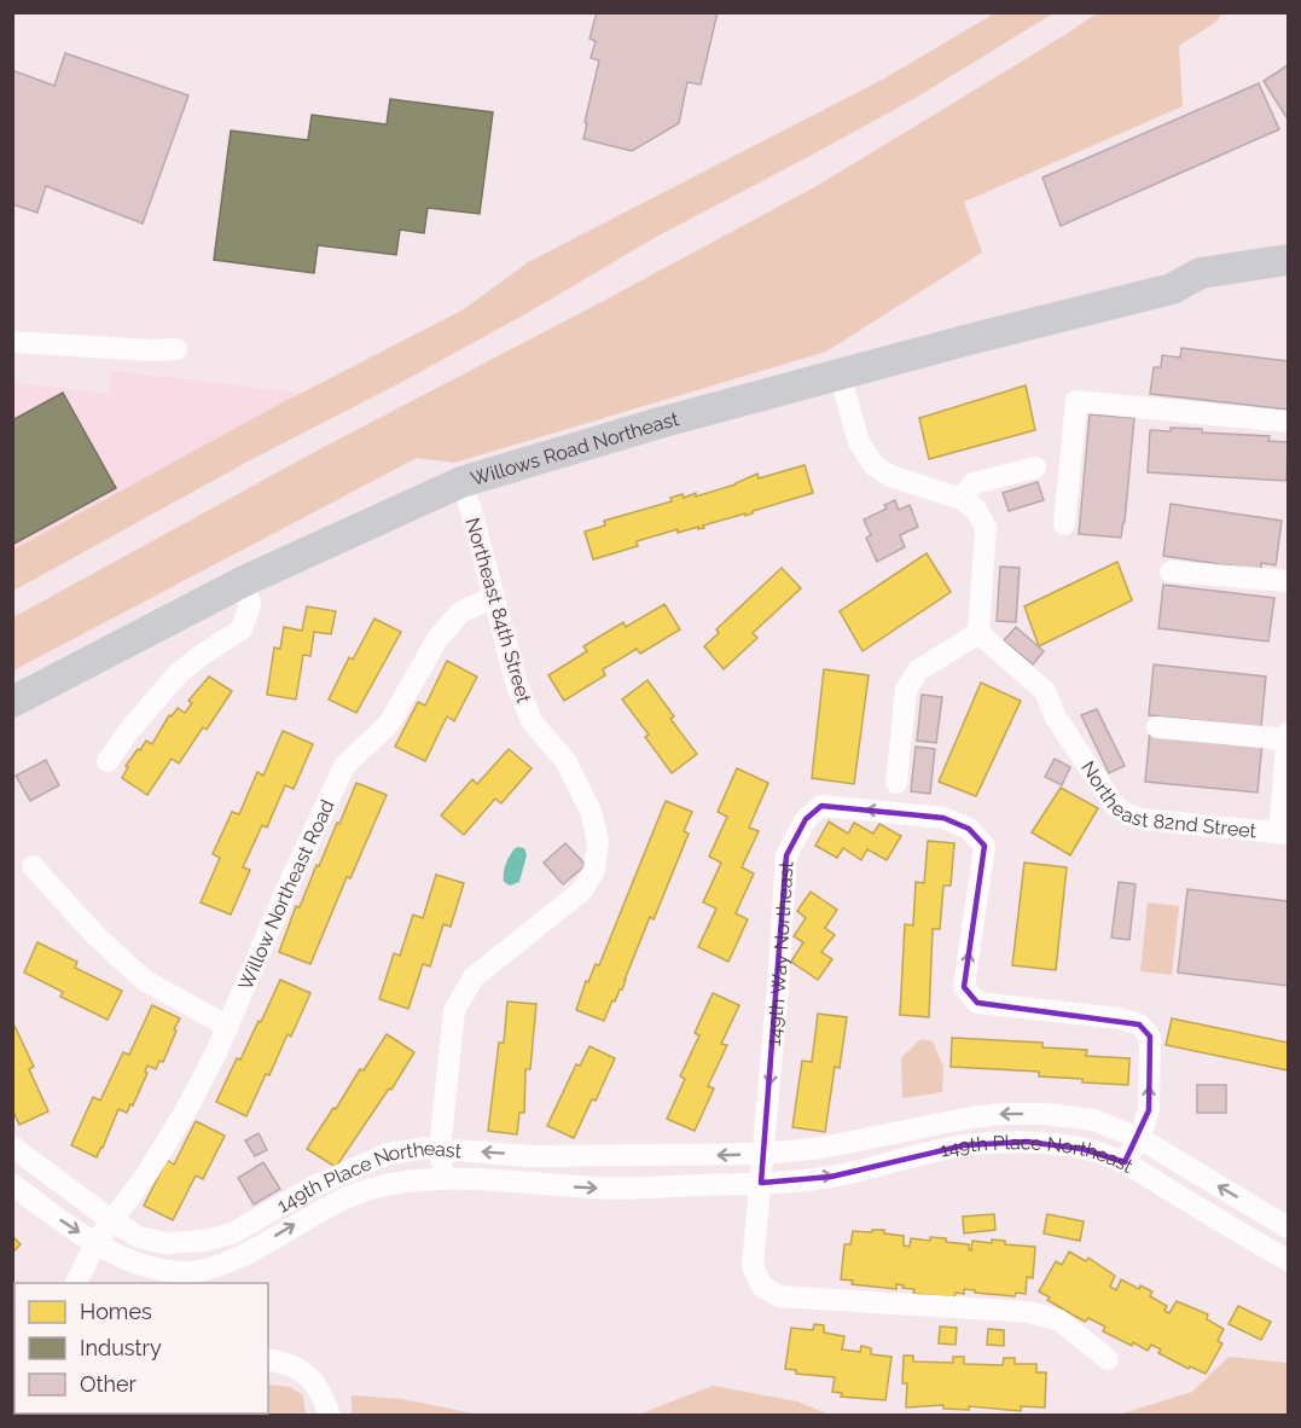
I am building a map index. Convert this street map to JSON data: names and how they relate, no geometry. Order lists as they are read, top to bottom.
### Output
{
  "streets": {
    "street": [
      "Willows Road Northeast",
      "Northeast 84th Street",
      "Northeast 82nd Street",
      "Willow Northeast Road",
      "149th Way Northeast",
      "149th Place Northeast"
    ]
  },
  "crossings": [
    ["Willows Road Northeast", "Northeast 84th Street"],
    ["Northeast 84th Street", "Willow Northeast Road"],
    ["Northeast 84th Street", "149th Place Northeast"],
    ["Willow Northeast Road", "149th Place Northeast"],
    ["149th Way Northeast", "149th Place Northeast"]
  ],
  "legend": ["Homes", "Industry", "Other"]
}
